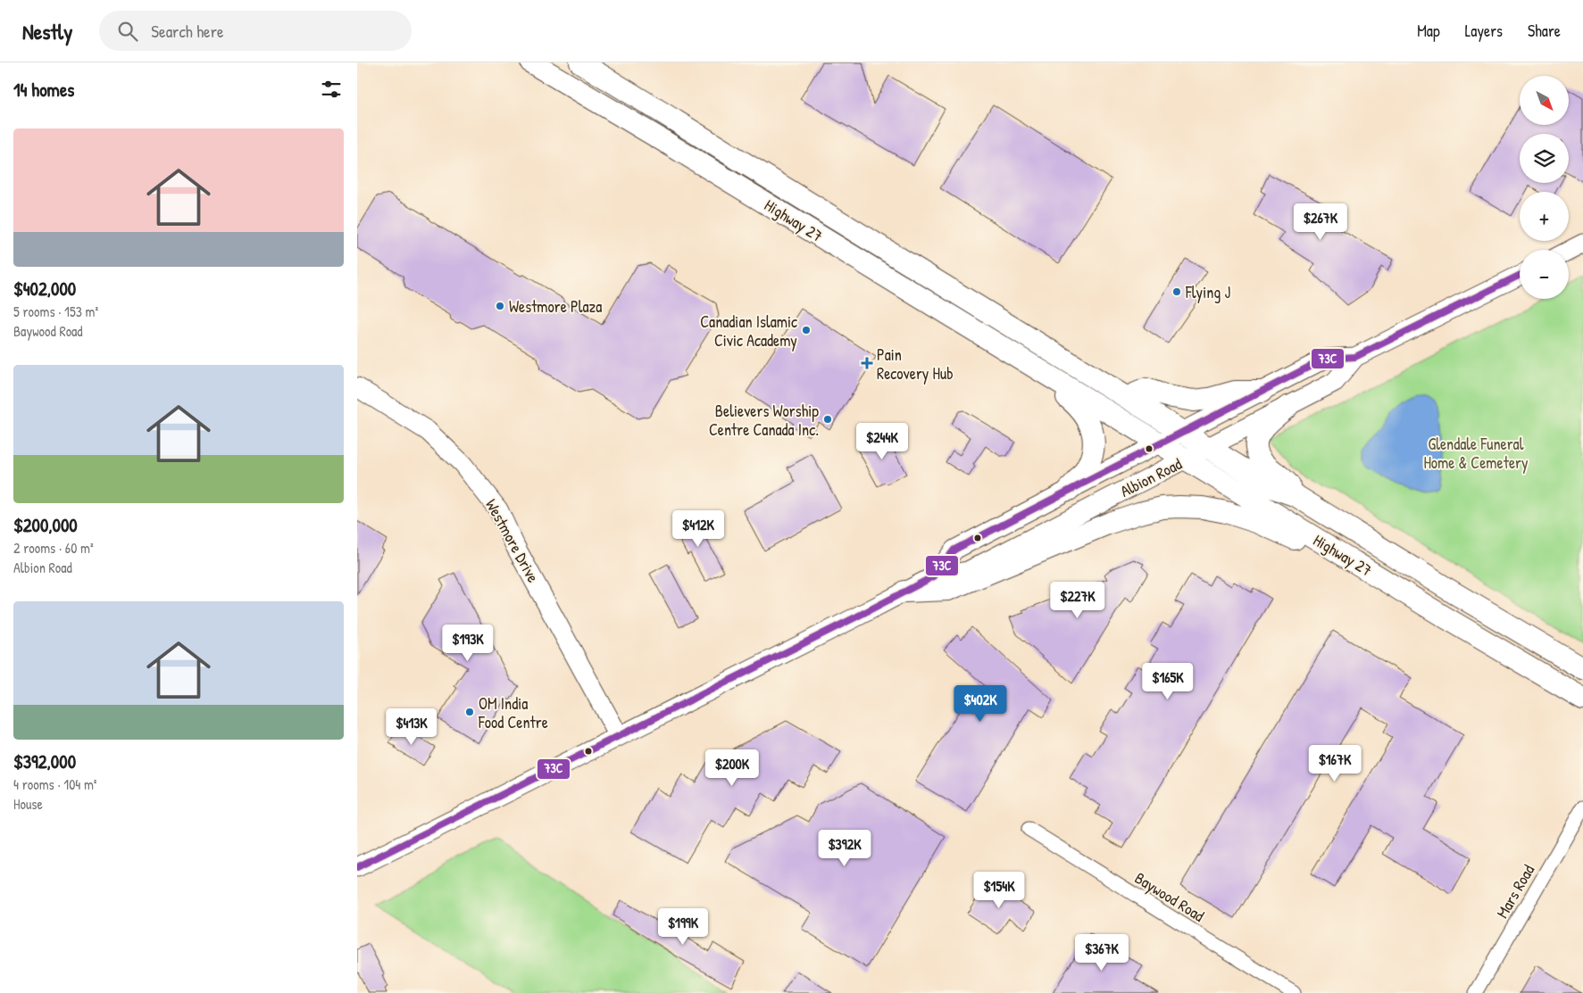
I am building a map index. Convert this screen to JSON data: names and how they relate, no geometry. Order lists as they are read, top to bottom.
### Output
{
  "streets": {
    "main road": ["Highway 27", "Albion Road", "Westmore Drive"],
    "street": ["Mars Road", "Baywood Road"]
  },
  "crossings": [
    ["Highway 27", "Albion Road"],
    ["Albion Road", "Westmore Drive"]
  ],
  "parks": ["Glendale Funeral Home & Cemetery"],
  "places": {
    "other": [
      "Flying J",
      "Westmore Plaza",
      "Canadian Islamic Civic Academy",
      "Believers Worship Centre Canada Inc.",
      "OM India Food Centre"
    ],
    "health": ["Pain Recovery Hub"]
  },
  "lines": ["transit line 73C"],
  "north": "bottom right",
  "page": {
    "header": "Nestly",
    "search": "Search here",
    "nav": ["Map", "Layers", "Share"],
    "heading": "14 homes",
    "map_buttons": ["+", "−"],
    "list": [
      {
        "name": "$402,000",
        "note": "5 rooms · 153 m² · Baywood Road"
      },
      {
        "name": "$200,000",
        "note": "2 rooms · 60 m² · Albion Road"
      },
      {
        "name": "$392,000",
        "note": "4 rooms · 104 m² · House"
      }
    ],
    "price": [
      "$267K",
      "$244K",
      "$412K",
      "$227K",
      "$193K",
      "$165K",
      "$402K",
      "$413K",
      "$167K",
      "$200K",
      "$392K",
      "$154K",
      "$199K",
      "$367K"
    ]
  }
}
